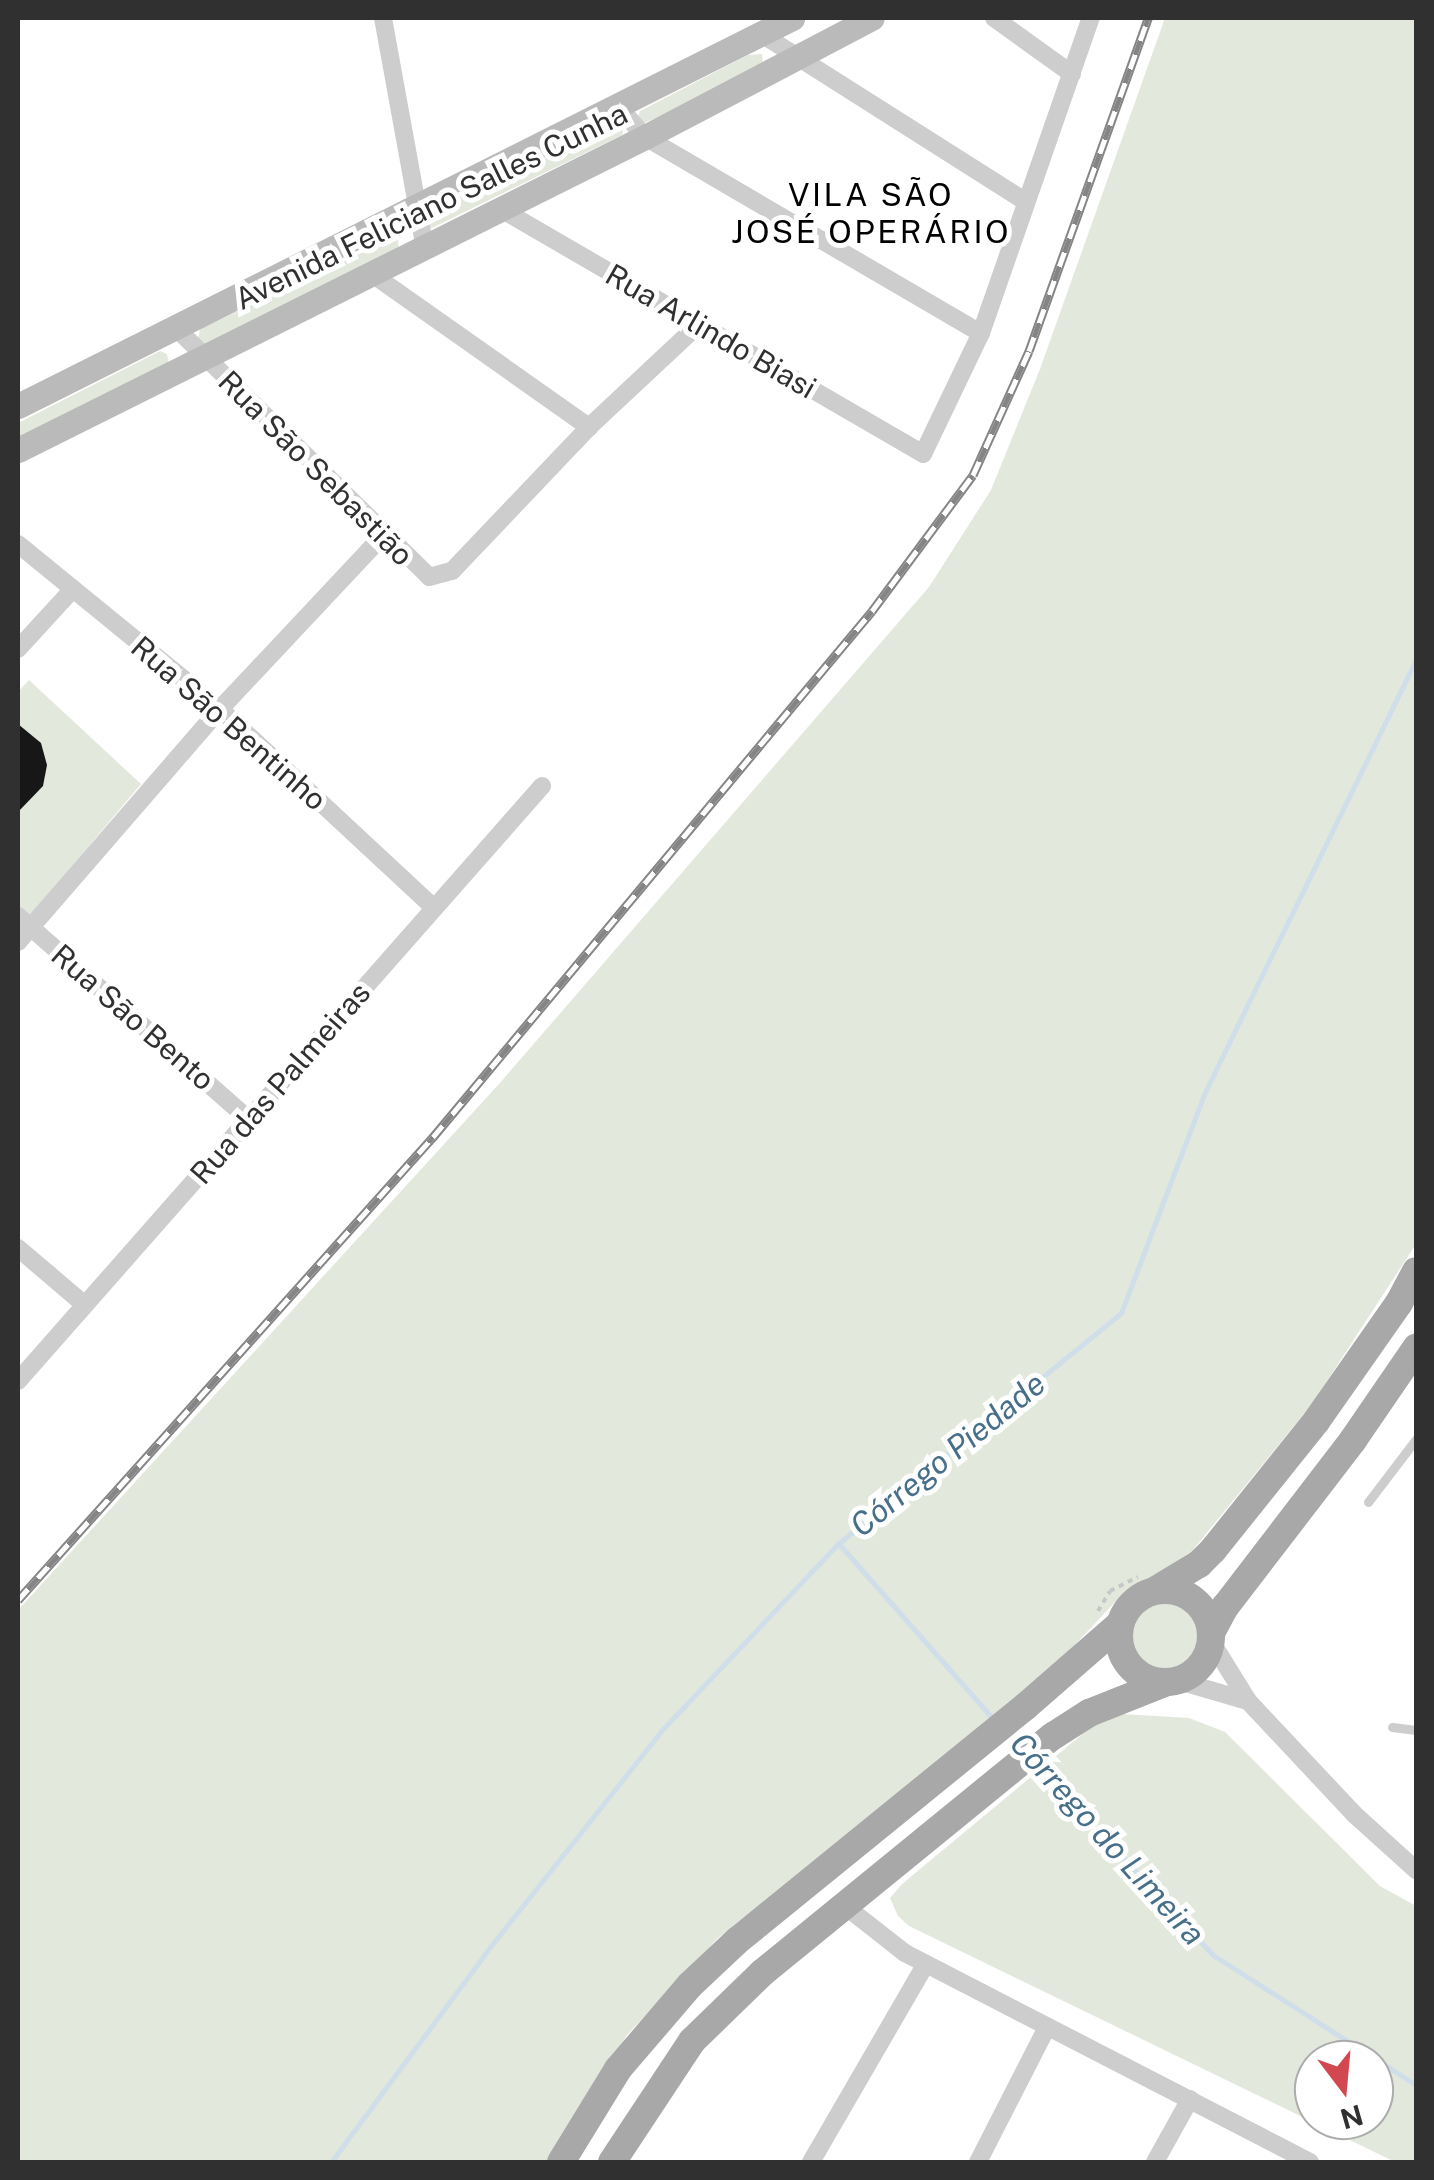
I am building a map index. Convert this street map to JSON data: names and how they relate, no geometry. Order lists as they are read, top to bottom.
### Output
{
  "streets": {
    "main road": ["Avenida Feliciano Salles Cunha"],
    "street": [
      "Rua Arlindo Biasi",
      "Rua São Sebastião",
      "Rua São Bentinho",
      "Rua São Bento",
      "Rua das Palmeiras"
    ]
  },
  "crossings": [
    ["Avenida Feliciano Salles Cunha", "Rua Arlindo Biasi"],
    ["Avenida Feliciano Salles Cunha", "Rua São Sebastião"],
    ["Rua Arlindo Biasi", "Rua São Sebastião"],
    ["Rua São Bentinho", "Rua das Palmeiras"],
    ["Rua São Bento", "Rua das Palmeiras"]
  ],
  "districts": ["VILA SÃO JOSÉ OPERÁRIO"],
  "water": ["Córrego Piedade", "Córrego do Limeira"],
  "north": "bottom"
}
